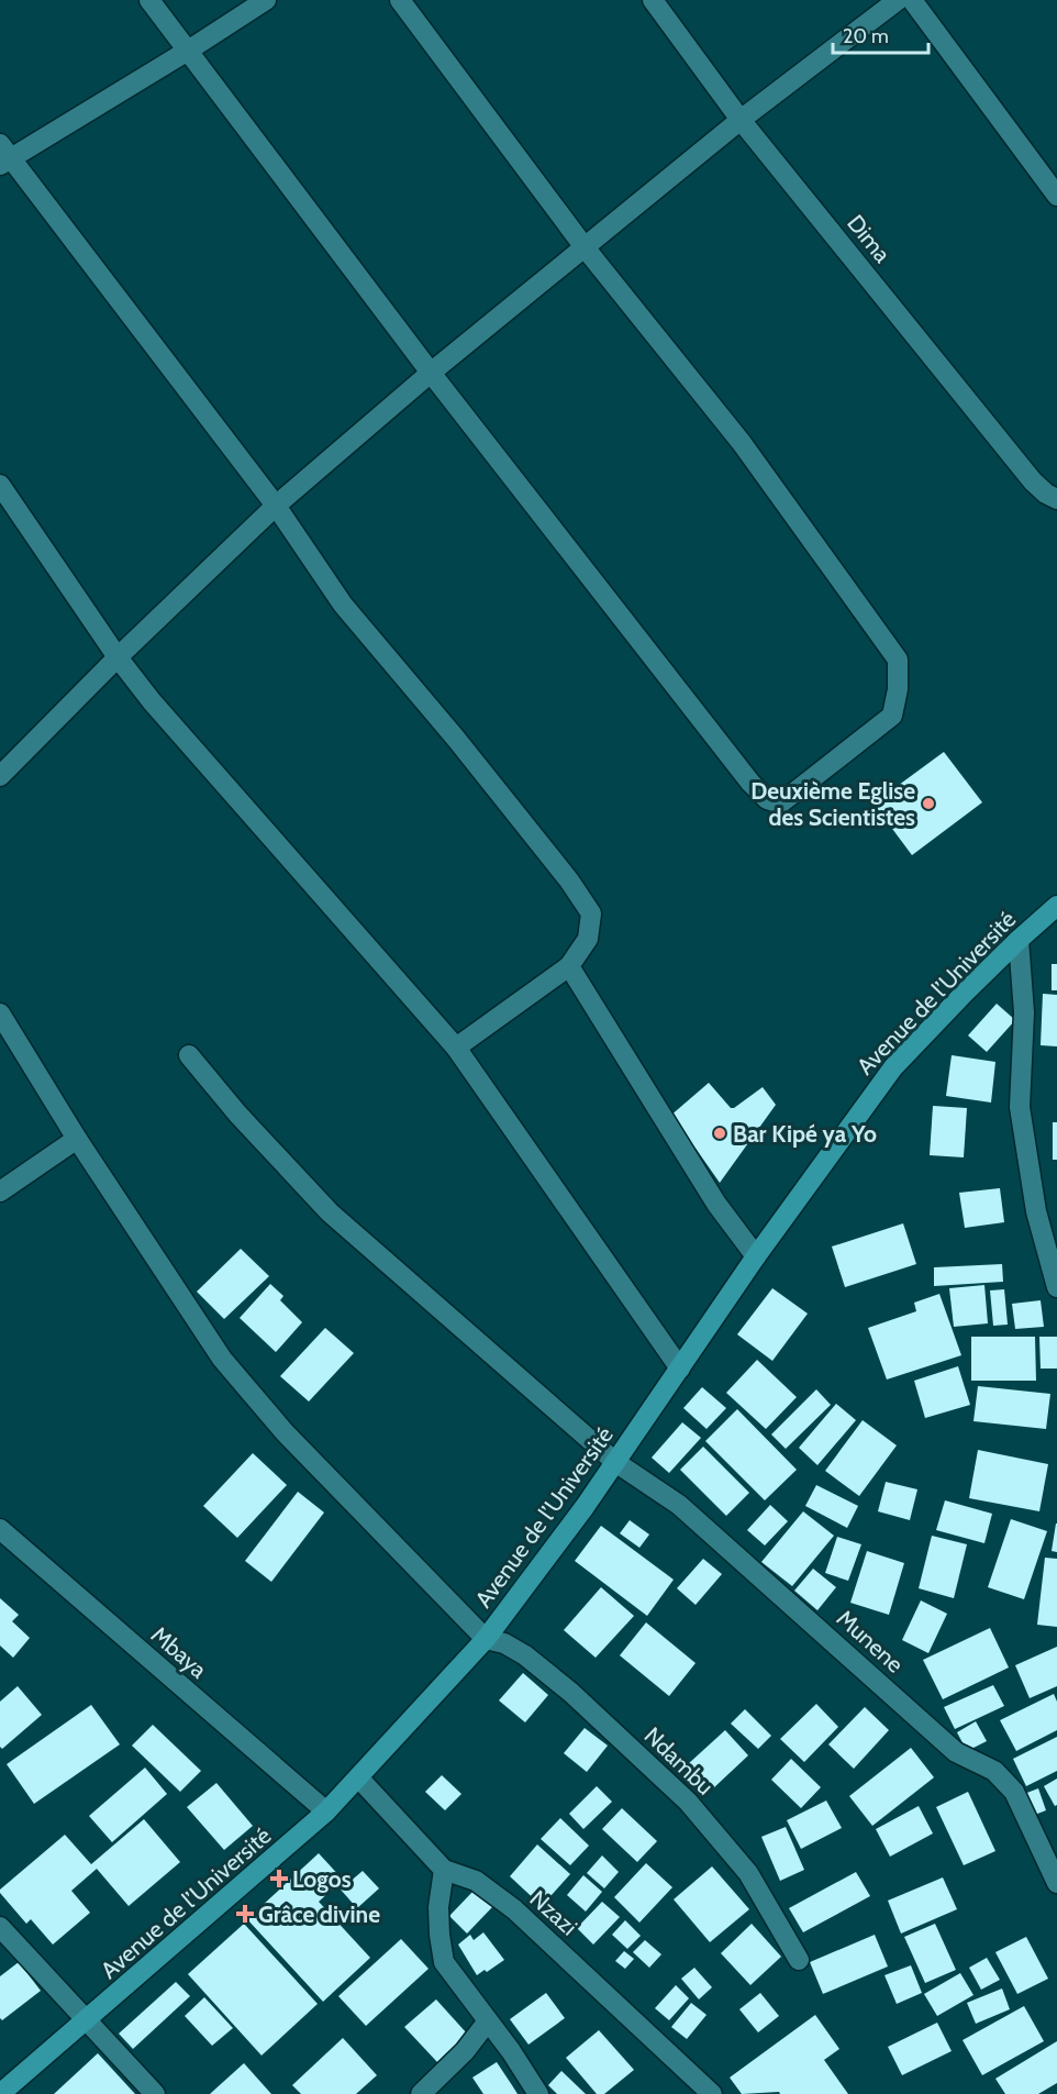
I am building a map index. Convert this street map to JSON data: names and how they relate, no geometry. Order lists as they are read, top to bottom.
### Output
{
  "streets": {
    "main road": ["Avenue de l’Université"],
    "street": [
      "Dima",
      "Munene",
      "Mbaya",
      "Ndambu",
      "Nzazi"
    ]
  },
  "crossings": [
    ["Avenue de l’Université", "Munene"],
    ["Avenue de l’Université", "Mbaya"],
    ["Avenue de l’Université", "Ndambu"],
    ["Avenue de l’Université", "Nzazi"]
  ],
  "places": {
    "other": ["Deuxième Eglise des Scientistes", "Bar Kipé ya Yo"],
    "health": ["Logos", "Grâce divine"]
  },
  "scale_bar": "20 m"
}
